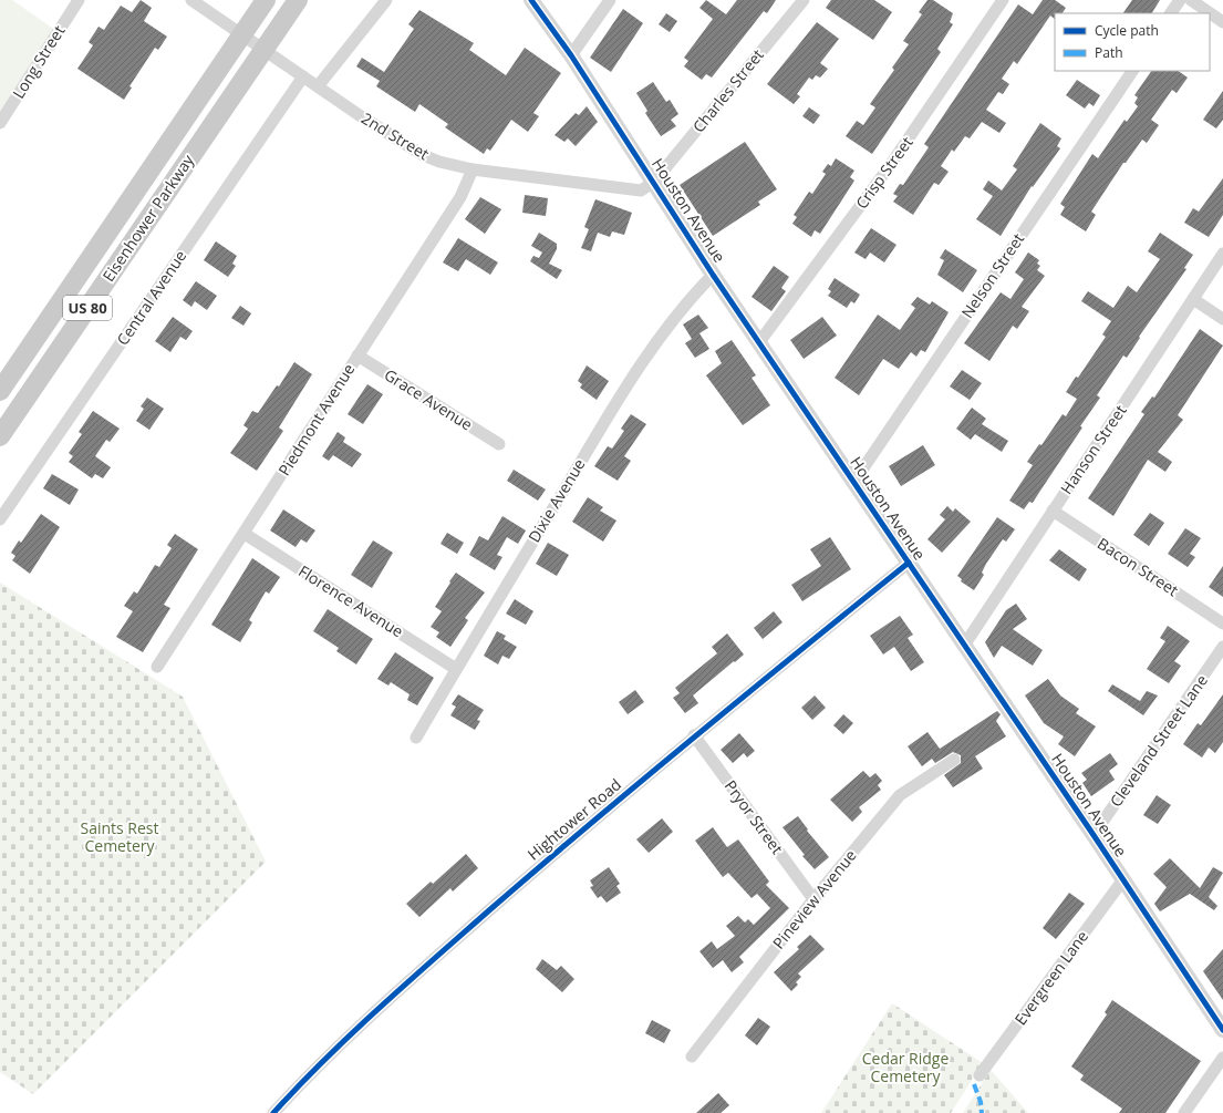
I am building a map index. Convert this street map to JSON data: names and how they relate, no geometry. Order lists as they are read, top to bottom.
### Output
{
  "streets": {
    "main road": ["Eisenhower Parkway", "US 80"],
    "street": [
      "Long Street",
      "Charles Street",
      "2nd Street",
      "Crisp Street",
      "Houston Avenue",
      "Nelson Street",
      "Central Avenue",
      "Grace Avenue",
      "Piedmont Avenue",
      "Hanson Street",
      "Dixie Avenue",
      "Bacon Street",
      "Florence Avenue",
      "Cleveland Street Lane",
      "Pryor Street",
      "Hightower Road",
      "Pineview Avenue",
      "Evergreen Lane"
    ]
  },
  "crossings": [
    ["Charles Street", "2nd Street"],
    ["Charles Street", "Houston Avenue"],
    ["2nd Street", "Houston Avenue"],
    ["2nd Street", "Eisenhower Parkway"],
    ["2nd Street", "Central Avenue"],
    ["2nd Street", "Piedmont Avenue"],
    ["Crisp Street", "Houston Avenue"],
    ["Houston Avenue", "Nelson Street"],
    ["Houston Avenue", "Hanson Street"],
    ["Houston Avenue", "Dixie Avenue"],
    ["Houston Avenue", "Cleveland Street Lane"],
    ["Houston Avenue", "Hightower Road"],
    ["Houston Avenue", "Evergreen Lane"],
    ["Grace Avenue", "Piedmont Avenue"],
    ["Piedmont Avenue", "Florence Avenue"],
    ["Hanson Street", "Bacon Street"],
    ["Dixie Avenue", "Florence Avenue"],
    ["Pryor Street", "Hightower Road"],
    ["Pryor Street", "Pineview Avenue"]
  ],
  "parks": ["Saints Rest Cemetery", "Cedar Ridge Cemetery"],
  "legend": ["Cycle path", "Path"]
}
